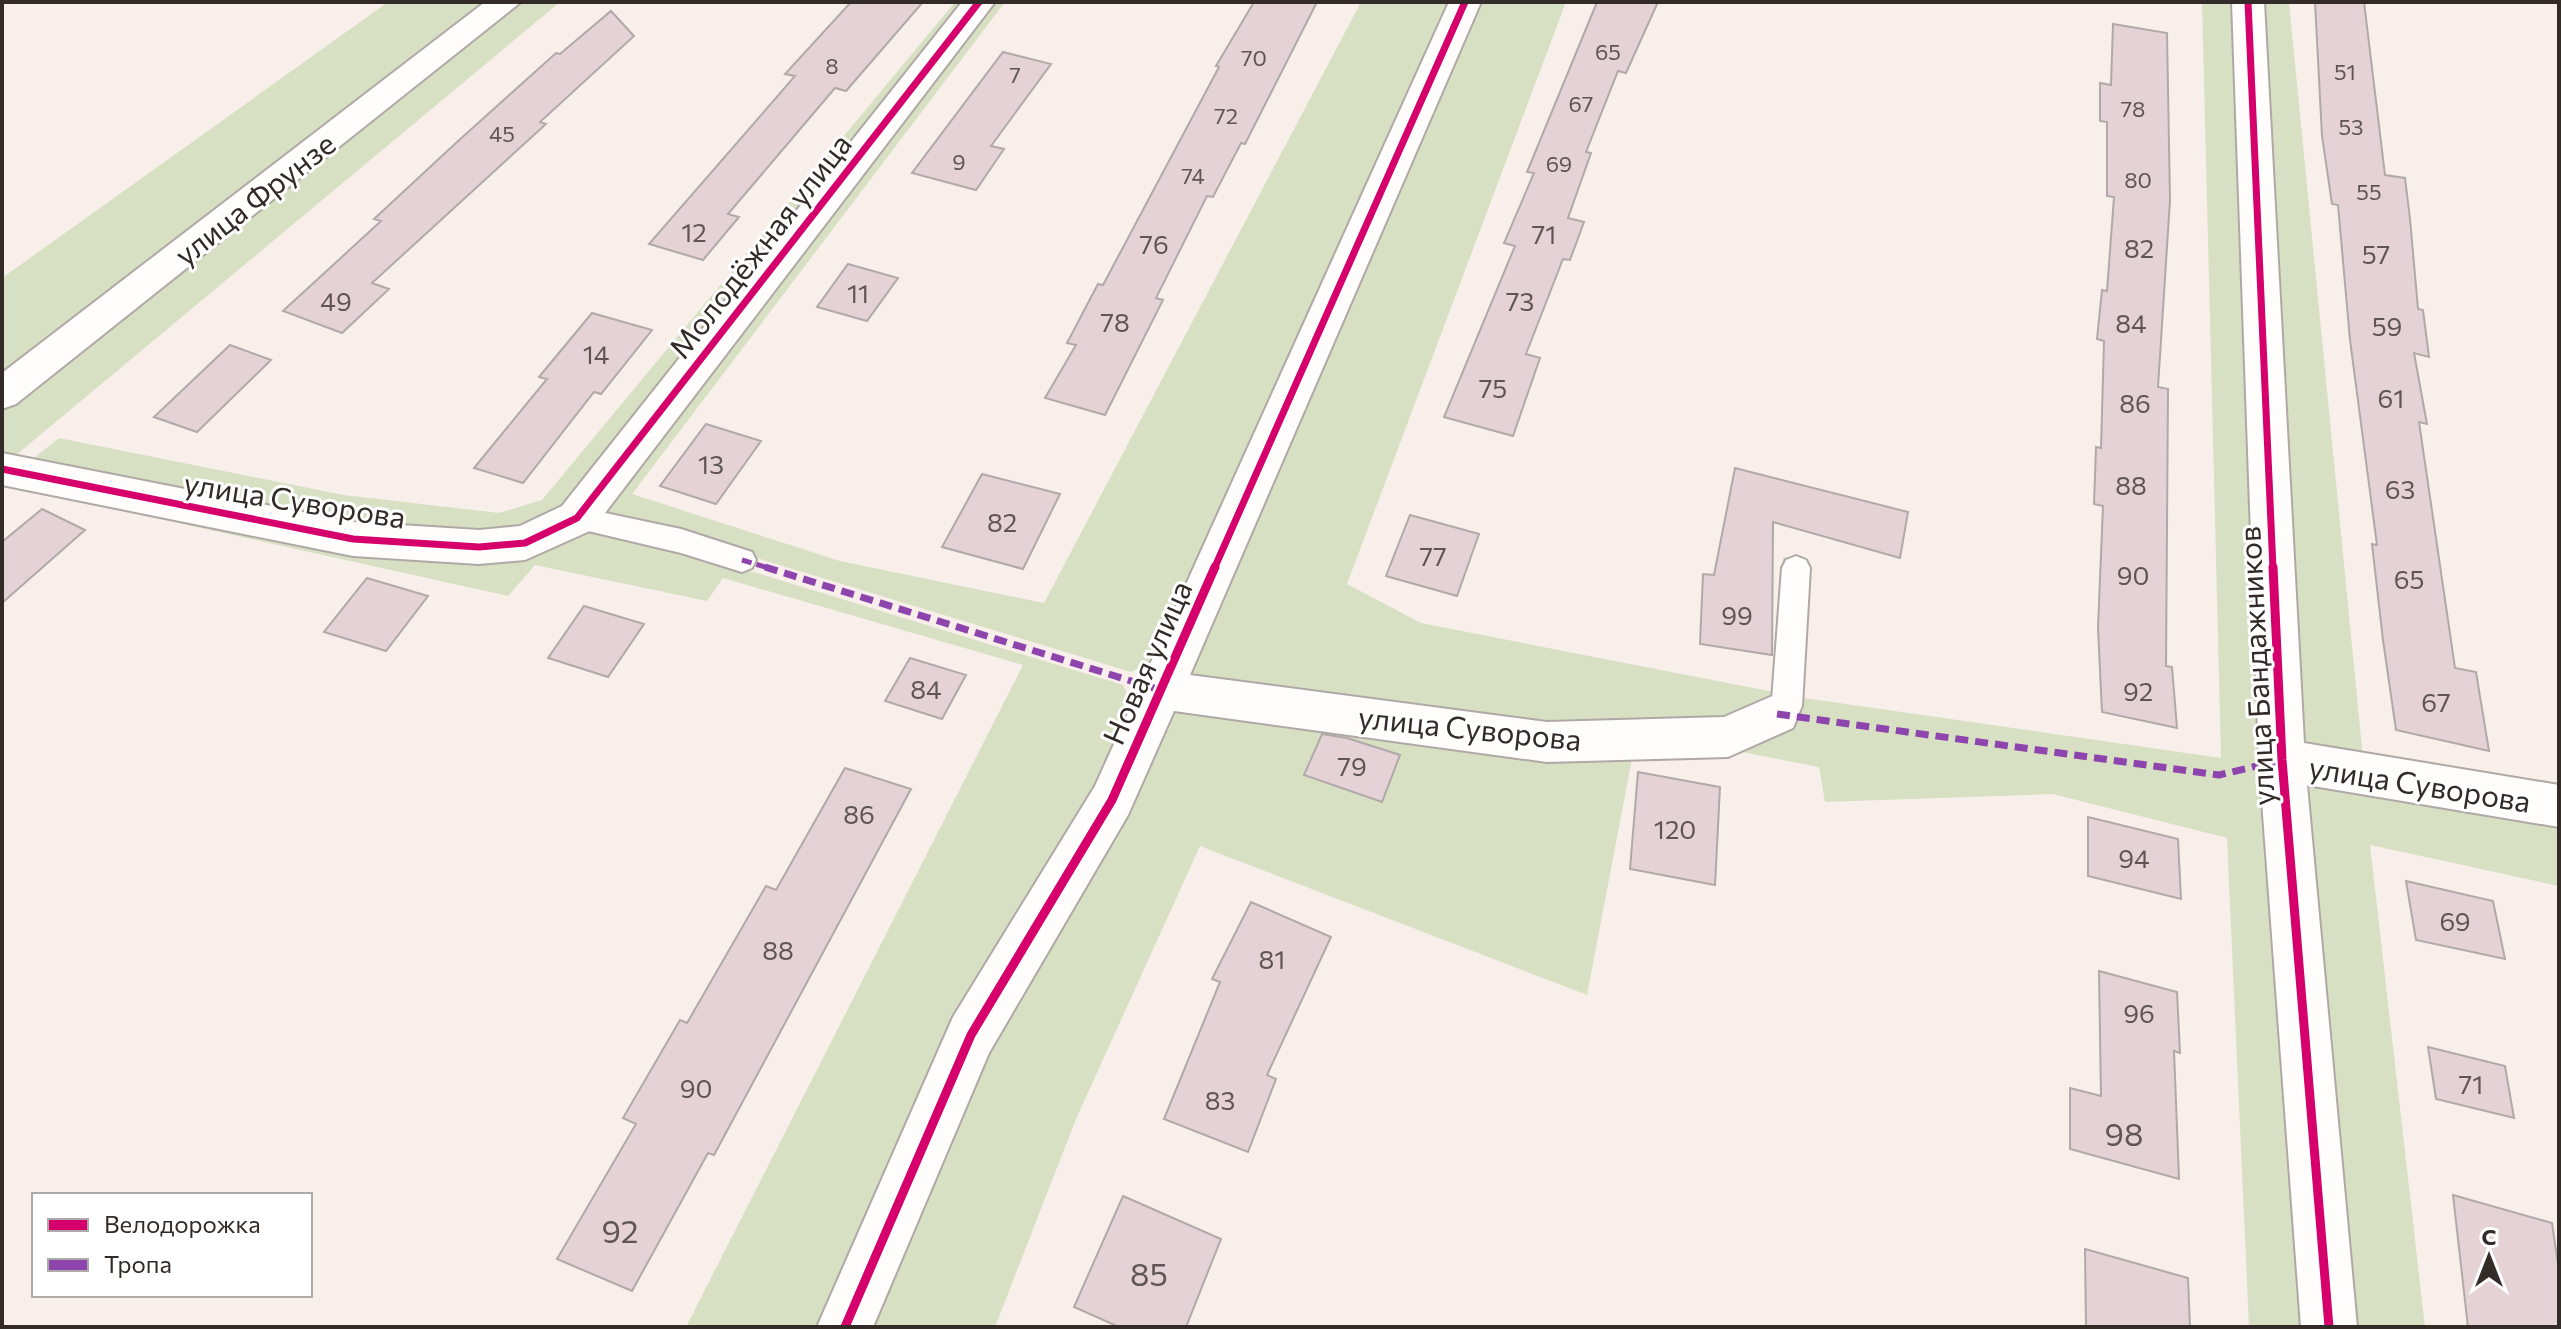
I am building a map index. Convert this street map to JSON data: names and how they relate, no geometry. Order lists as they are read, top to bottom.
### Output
{
  "streets": {
    "street": [
      "улица Фрунзе",
      "Молодёжная улица",
      "улица Суворова",
      "Новая улица",
      "улица Бандажников"
    ]
  },
  "crossings": [
    ["Молодёжная улица", "улица Суворова"],
    ["улица Суворова", "Новая улица"],
    ["улица Суворова", "улица Бандажников"]
  ],
  "house_numbers": [
    "65",
    "70",
    "8",
    "51",
    "7",
    "67",
    "78",
    "72",
    "53",
    "45",
    "9",
    "69",
    "74",
    "80",
    "55",
    "12",
    "71",
    "76",
    "82",
    "57",
    "11",
    "49",
    "73",
    "78",
    "84",
    "59",
    "14",
    "75",
    "61",
    "86",
    "13",
    "88",
    "63",
    "82",
    "77",
    "90",
    "65",
    "99",
    "84",
    "92",
    "67",
    "79",
    "86",
    "120",
    "94",
    "69",
    "88",
    "81",
    "96",
    "71",
    "90",
    "83",
    "98",
    "92",
    "85"
  ],
  "legend": ["Велодорожка", "Тропа"],
  "north": "top"
}
